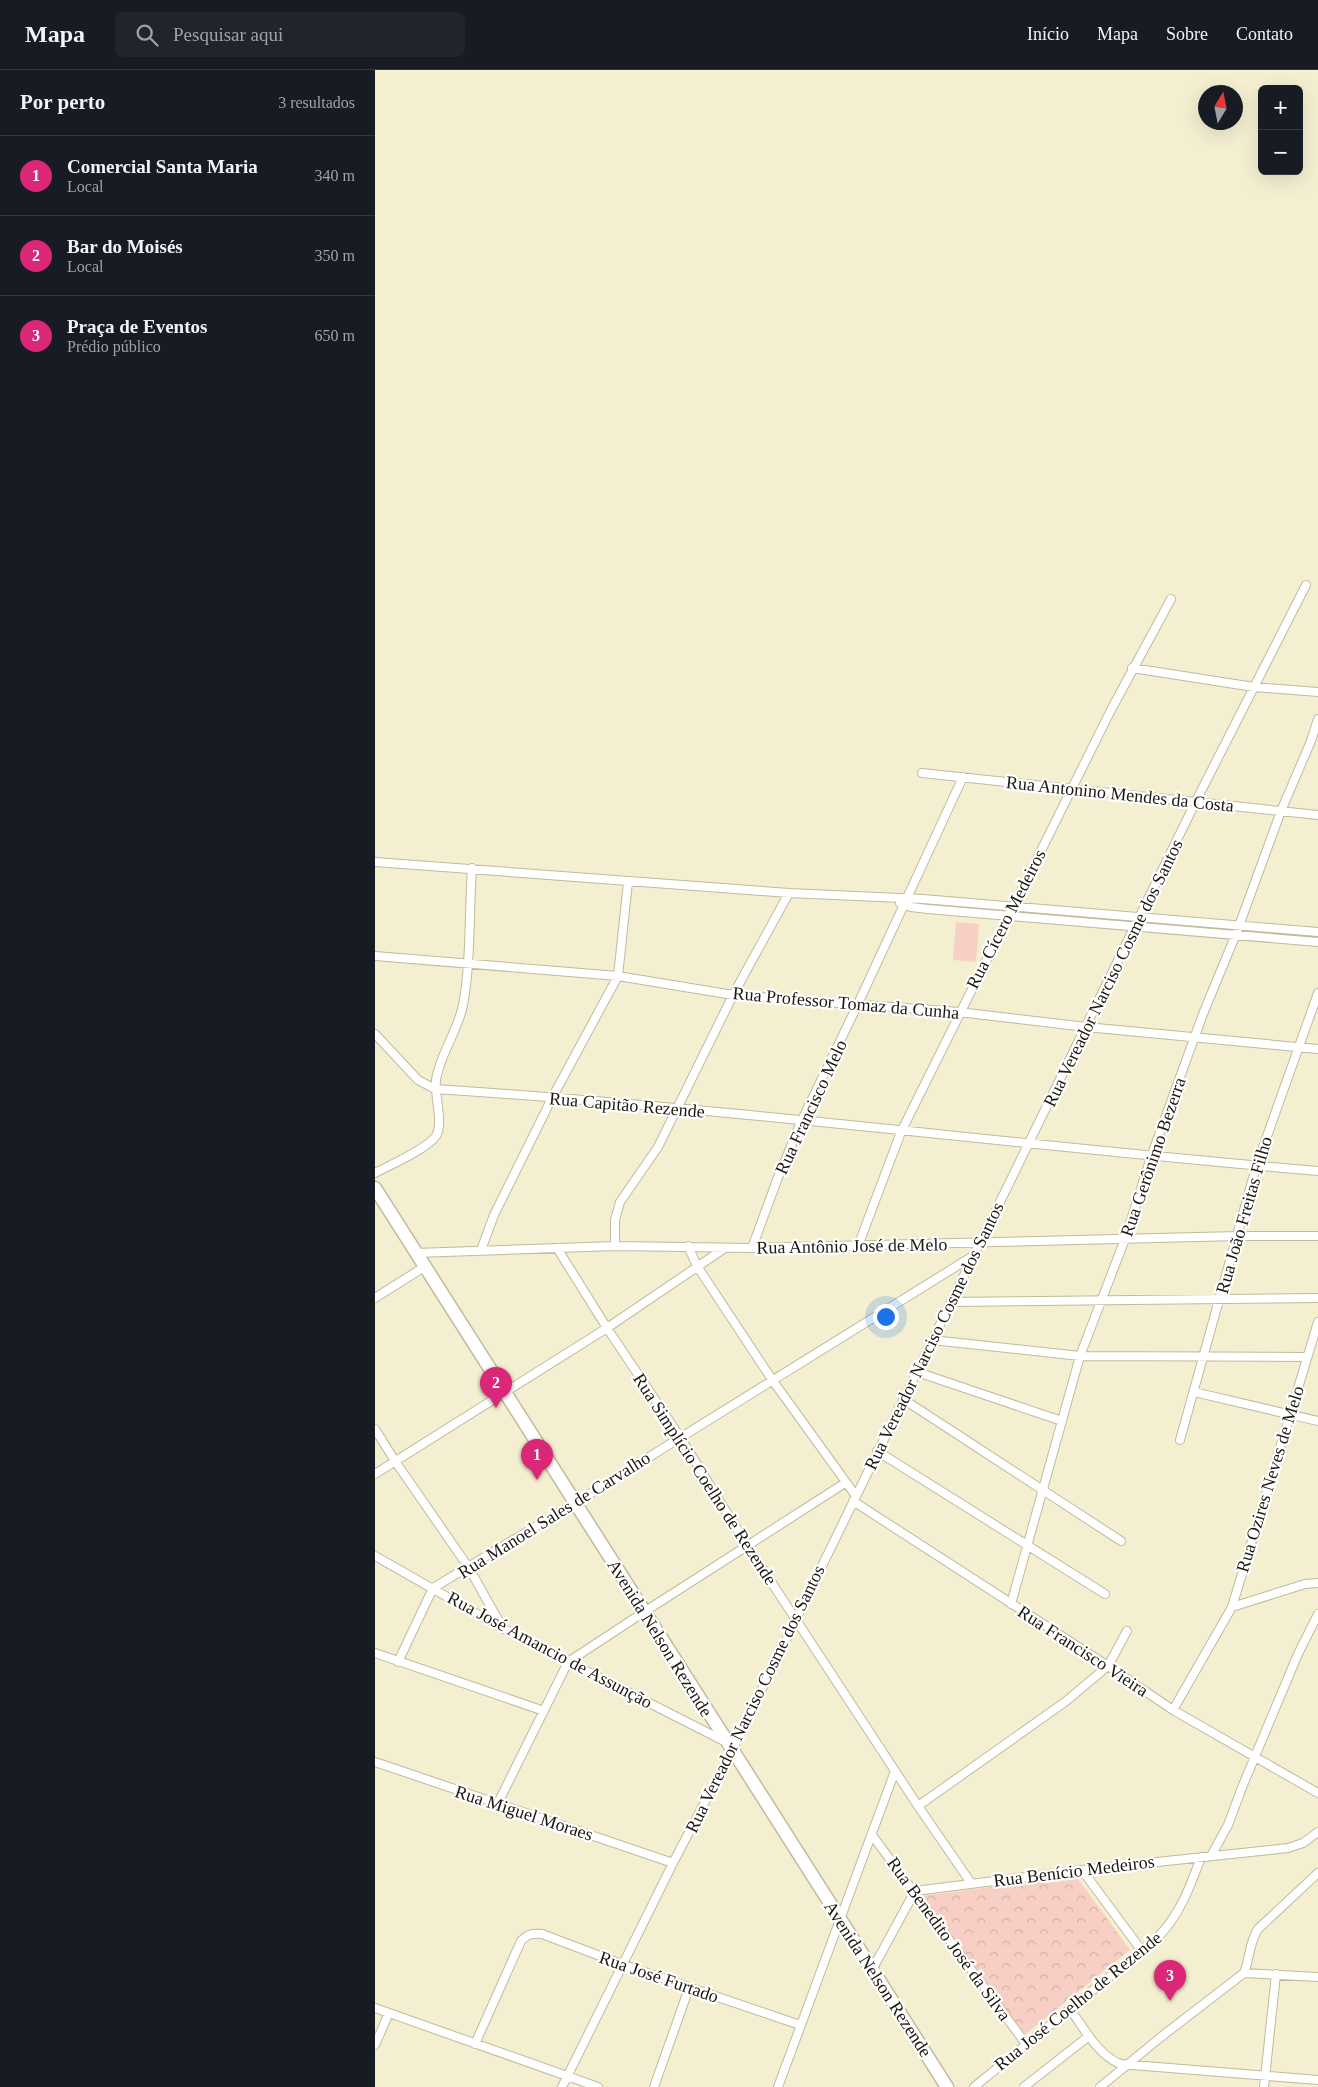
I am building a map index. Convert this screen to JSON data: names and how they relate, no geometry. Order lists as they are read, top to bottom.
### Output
{
  "streets": {
    "main road": ["Avenida Nelson Rezende"],
    "street": [
      "Rua Antonino Mendes da Costa",
      "Rua Cícero Medeiros",
      "Rua Vereador Narciso Cosme dos Santos",
      "Rua Professor Tomaz da Cunha",
      "Rua Capitão Rezende",
      "Rua Francisco Melo",
      "Rua Gerônimo Bezerra",
      "Rua João Freitas Filho",
      "Rua Antônio José de Melo",
      "Rua Simplício Coelho de Rezende",
      "Rua Ozires Neves de Melo",
      "Rua Manoel Sales de Carvalho",
      "Rua José Amancio de Assunção",
      "Rua Francisco Vieira",
      "Rua Miguel Moraes",
      "Rua Benício Medeiros",
      "Rua Benedito José da Silva",
      "Rua José Furtado",
      "Rua José Coelho de Rezende"
    ]
  },
  "crossings": [
    ["Rua Antonino Mendes da Costa", "Rua Cícero Medeiros"],
    ["Rua Antonino Mendes da Costa", "Rua Vereador Narciso Cosme dos Santos"],
    ["Rua Antonino Mendes da Costa", "Rua Francisco Melo"],
    ["Rua Antonino Mendes da Costa", "Rua Gerônimo Bezerra"],
    ["Rua Cícero Medeiros", "Rua Professor Tomaz da Cunha"],
    ["Rua Cícero Medeiros", "Rua Capitão Rezende"],
    ["Rua Cícero Medeiros", "Rua Antônio José de Melo"],
    ["Rua Vereador Narciso Cosme dos Santos", "Rua Professor Tomaz da Cunha"],
    ["Rua Vereador Narciso Cosme dos Santos", "Rua Capitão Rezende"],
    ["Rua Vereador Narciso Cosme dos Santos", "Rua Antônio José de Melo"],
    ["Rua Vereador Narciso Cosme dos Santos", "Rua Simplício Coelho de Rezende"],
    ["Rua Vereador Narciso Cosme dos Santos", "Rua Manoel Sales de Carvalho"],
    ["Rua Vereador Narciso Cosme dos Santos", "Avenida Nelson Rezende"],
    ["Rua Vereador Narciso Cosme dos Santos", "Rua José Amancio de Assunção"],
    ["Rua Vereador Narciso Cosme dos Santos", "Rua Francisco Vieira"],
    ["Rua Vereador Narciso Cosme dos Santos", "Rua Miguel Moraes"],
    ["Rua Vereador Narciso Cosme dos Santos", "Rua José Furtado"],
    ["Rua Professor Tomaz da Cunha", "Rua Francisco Melo"],
    ["Rua Professor Tomaz da Cunha", "Rua Gerônimo Bezerra"],
    ["Rua Professor Tomaz da Cunha", "Rua João Freitas Filho"],
    ["Rua Capitão Rezende", "Rua Francisco Melo"],
    ["Rua Capitão Rezende", "Rua Gerônimo Bezerra"],
    ["Rua Capitão Rezende", "Rua João Freitas Filho"],
    ["Rua Francisco Melo", "Rua Antônio José de Melo"],
    ["Rua Gerônimo Bezerra", "Rua Antônio José de Melo"],
    ["Rua Gerônimo Bezerra", "Rua Francisco Vieira"],
    ["Rua João Freitas Filho", "Rua Antônio José de Melo"],
    ["Rua Antônio José de Melo", "Rua Simplício Coelho de Rezende"],
    ["Rua Antônio José de Melo", "Avenida Nelson Rezende"],
    ["Rua Antônio José de Melo", "Rua Francisco Vieira"],
    ["Rua Simplício Coelho de Rezende", "Rua Manoel Sales de Carvalho"],
    ["Rua Simplício Coelho de Rezende", "Rua Benício Medeiros"],
    ["Rua Ozires Neves de Melo", "Rua Francisco Vieira"],
    ["Rua Manoel Sales de Carvalho", "Avenida Nelson Rezende"],
    ["Rua Manoel Sales de Carvalho", "Rua José Amancio de Assunção"],
    ["Rua Manoel Sales de Carvalho", "Rua Francisco Vieira"],
    ["Avenida Nelson Rezende", "Rua José Amancio de Assunção"],
    ["Rua Benício Medeiros", "Rua Benedito José da Silva"],
    ["Rua Benício Medeiros", "Rua José Coelho de Rezende"],
    ["Rua Benedito José da Silva", "Rua José Coelho de Rezende"]
  ],
  "north": "top",
  "page": {
    "header": "Mapa",
    "search": "Pesquisar aqui",
    "nav": [
      "Início",
      "Mapa",
      "Sobre",
      "Contato"
    ],
    "heading": ["Por perto", "3 resultados"],
    "map_buttons": ["+", "−"],
    "list": [
      {
        "mark": "1",
        "name": "Comercial Santa Maria",
        "note": "Local",
        "value": "340 m"
      },
      {
        "mark": "2",
        "name": "Bar do Moisés",
        "note": "Local",
        "value": "350 m"
      },
      {
        "mark": "3",
        "name": "Praça de Eventos",
        "note": "Prédio público",
        "value": "650 m"
      }
    ],
    "pins": ["2", "1", "3"]
  }
}
